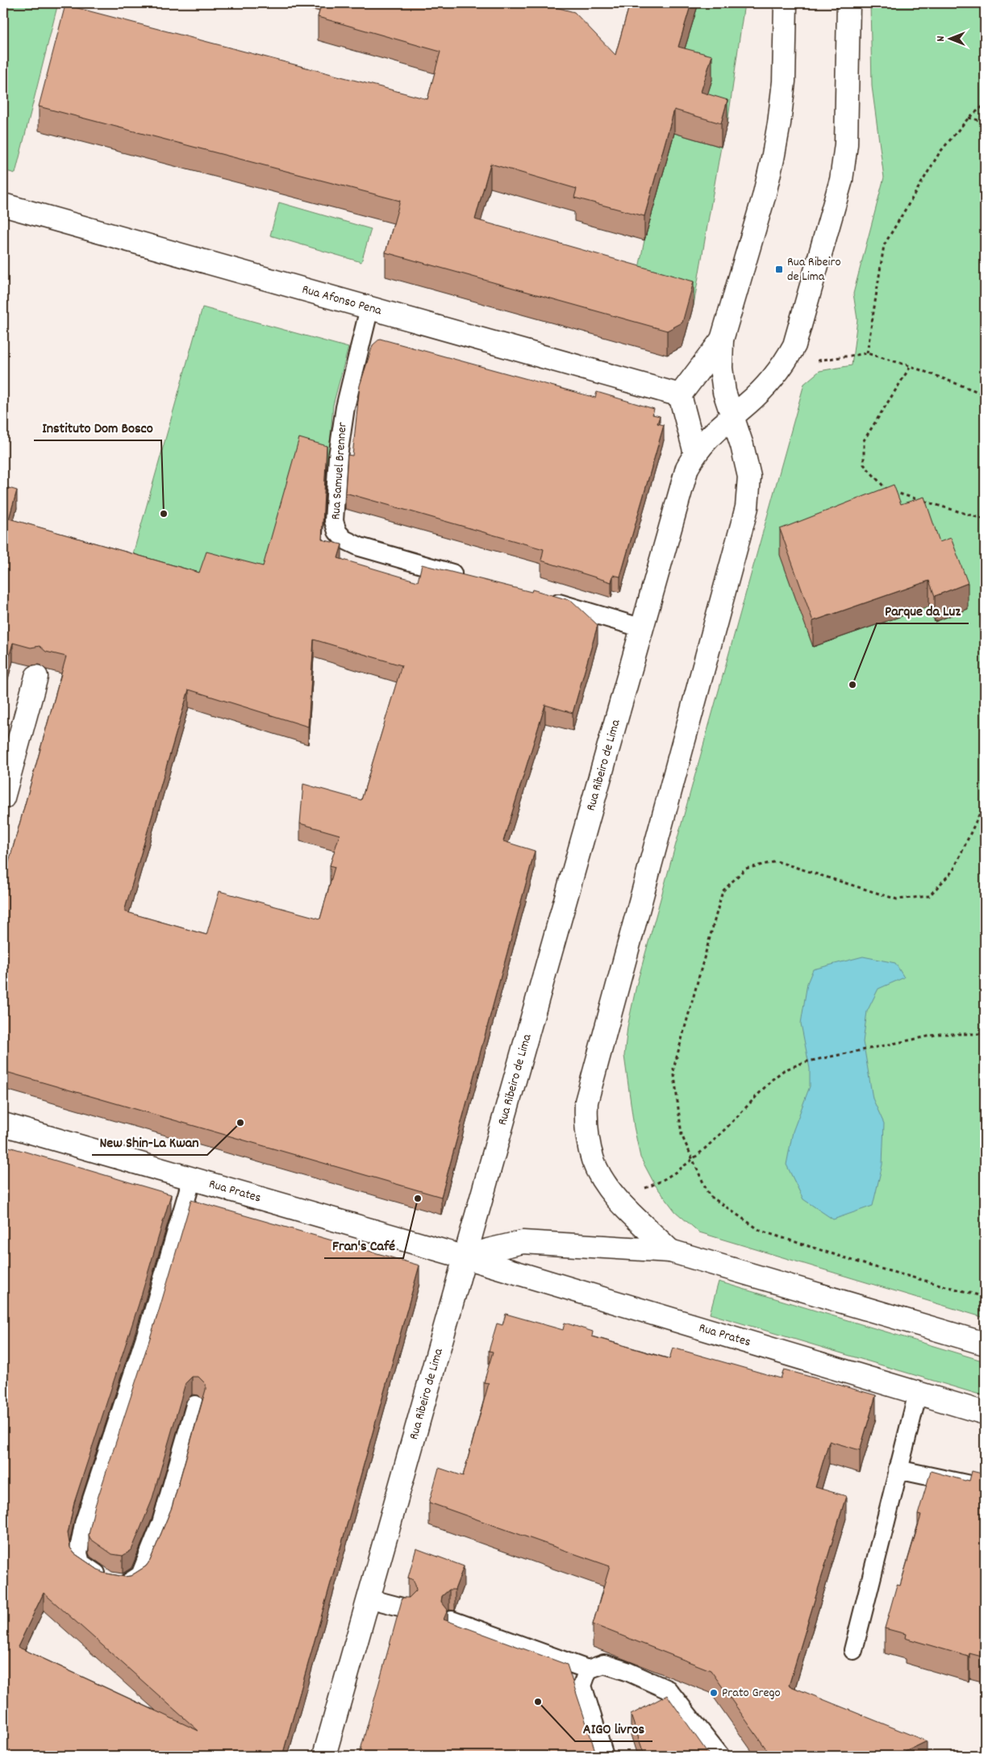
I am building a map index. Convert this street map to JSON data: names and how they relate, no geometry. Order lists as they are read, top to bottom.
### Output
{
  "streets": {
    "main road": ["Rua Afonso Pena", "Rua Ribeiro de Lima", "Rua Prates"],
    "lane": ["Rua Samuel Brenner"]
  },
  "crossings": [
    ["Rua Afonso Pena", "Rua Samuel Brenner"],
    ["Rua Ribeiro de Lima", "Rua Prates"]
  ],
  "places": {
    "transit": ["Rua Ribeiro de Lima"],
    "other": [
      "Instituto Dom Bosco",
      "Parque da Luz",
      "New Shin-La Kwan",
      "Fran's Café",
      "Prato Grego",
      "AIGO livros"
    ]
  },
  "north": "left"
}
